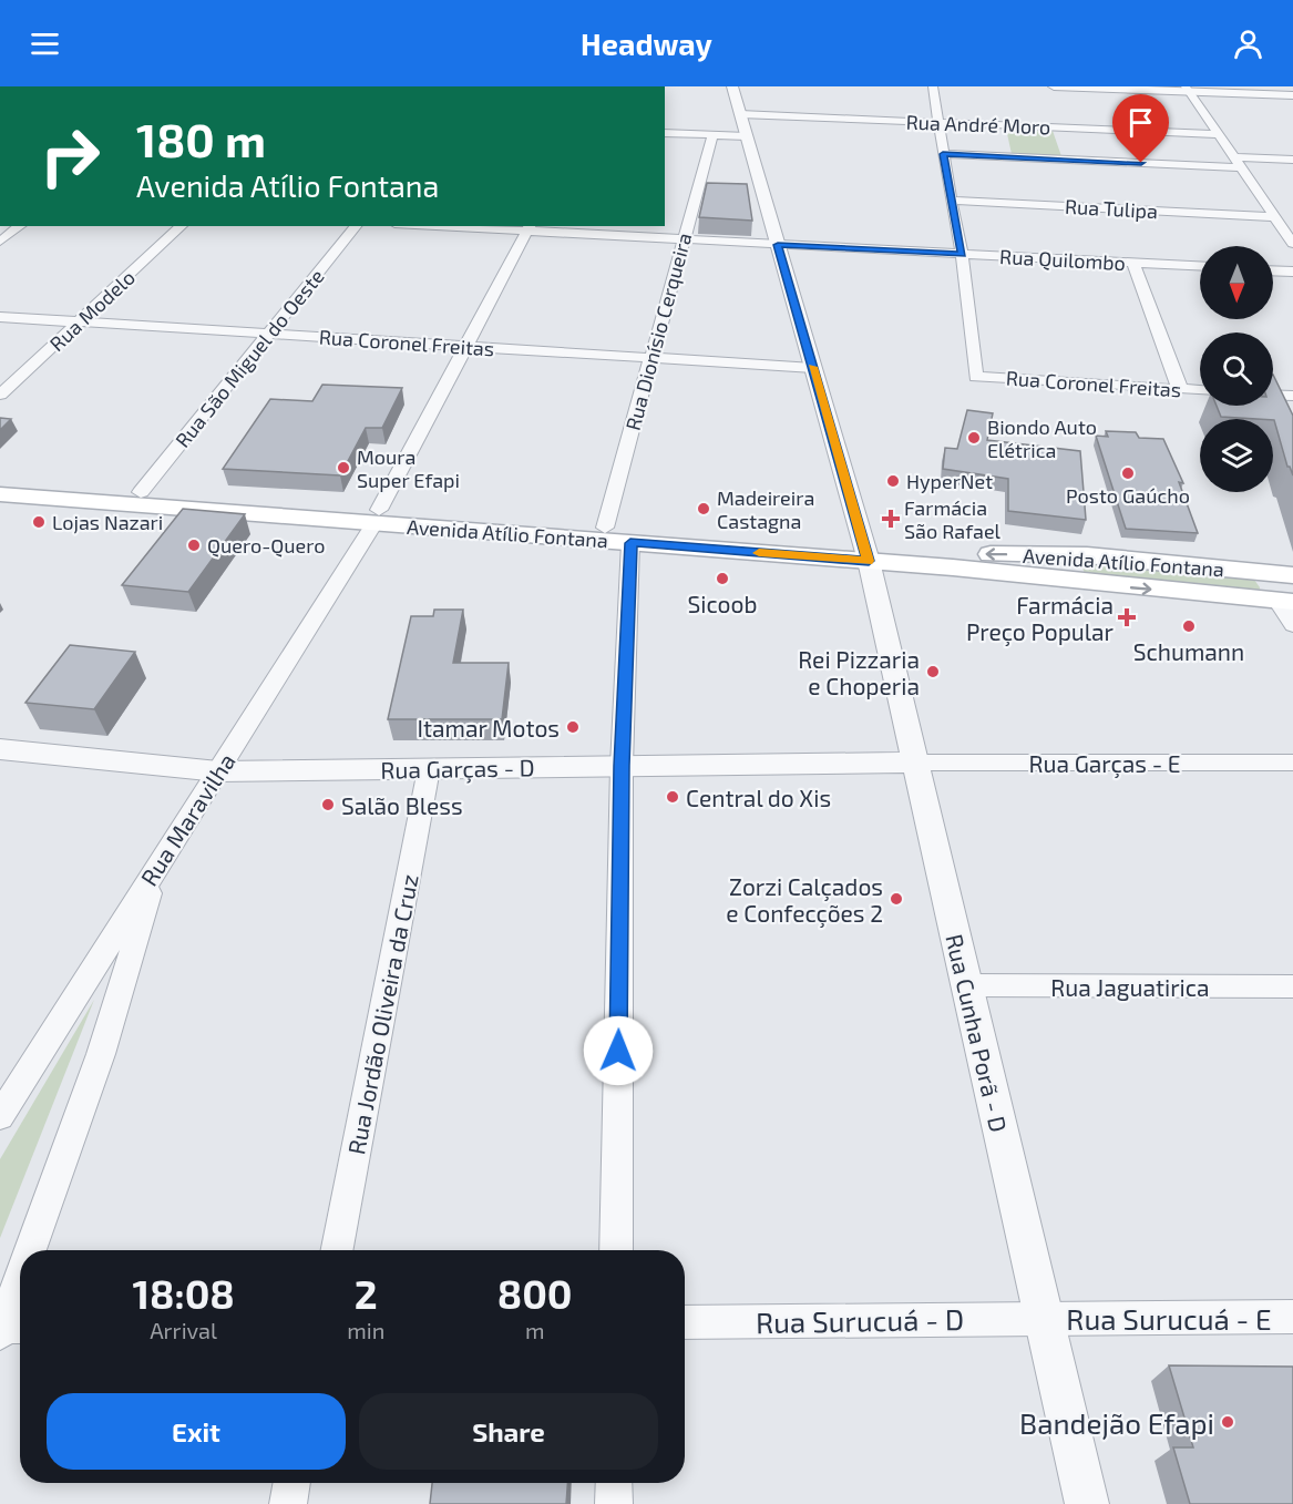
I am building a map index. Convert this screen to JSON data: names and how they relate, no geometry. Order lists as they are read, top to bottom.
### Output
{
  "streets": {
    "main road": ["Avenida Atílio Fontana"],
    "street": [
      "Rua André Moro",
      "Rua Tulipa",
      "Rua Quilombo",
      "Rua Modelo",
      "Rua Dionísio Cerqueira",
      "Rua Coronel Freitas",
      "Rua São Miguel do Oeste",
      "Rua Garças - E",
      "Rua Garças - D",
      "Rua Maravilha",
      "Rua Jaguatirica",
      "Rua Jordão Oliveira da Cruz",
      "Rua Cunha Porã - D",
      "Rua Surucuá - E",
      "Rua Surucuá - D"
    ]
  },
  "crossings": [
    ["Rua André Moro", "Rua Cunha Porã - D"],
    ["Rua Quilombo", "Rua Dionísio Cerqueira"],
    ["Rua Quilombo", "Rua Coronel Freitas"],
    ["Rua Quilombo", "Rua Maravilha"],
    ["Rua Quilombo", "Rua Cunha Porã - D"],
    ["Rua Modelo", "Rua Coronel Freitas"],
    ["Rua Dionísio Cerqueira", "Rua Coronel Freitas"],
    ["Rua Dionísio Cerqueira", "Avenida Atílio Fontana"],
    ["Rua Coronel Freitas", "Rua São Miguel do Oeste"],
    ["Rua Coronel Freitas", "Rua Maravilha"],
    ["Rua Coronel Freitas", "Rua Cunha Porã - D"],
    ["Rua São Miguel do Oeste", "Avenida Atílio Fontana"],
    ["Avenida Atílio Fontana", "Rua Maravilha"],
    ["Avenida Atílio Fontana", "Rua Cunha Porã - D"],
    ["Rua Garças - E", "Rua Garças - D"],
    ["Rua Garças - E", "Rua Cunha Porã - D"],
    ["Rua Garças - D", "Rua Maravilha"],
    ["Rua Garças - D", "Rua Jordão Oliveira da Cruz"],
    ["Rua Garças - D", "Rua Cunha Porã - D"],
    ["Rua Jaguatirica", "Rua Cunha Porã - D"],
    ["Rua Cunha Porã - D", "Rua Surucuá - E"],
    ["Rua Cunha Porã - D", "Rua Surucuá - D"],
    ["Rua Surucuá - E", "Rua Surucuá - D"]
  ],
  "places": {
    "other": [
      "Biondo Auto Elétrica",
      "Moura Super Efapi",
      "Posto Gaúcho",
      "HyperNet",
      "Madeireira Castagna",
      "Lojas Nazari",
      "Quero-Quero",
      "Sicoob",
      "Schumann",
      "Rei Pizzaria e Choperia",
      "Itamar Motos",
      "Central do Xis",
      "Salão Bless",
      "Zorzi Calçados e Confecções 2",
      "Bandejão Efapi"
    ],
    "health": ["Farmácia São Rafael", "Farmácia Preço Popular"]
  },
  "north": "bottom",
  "page": {
    "header": "Headway",
    "turn": ["180 m", "Avenida Atílio Fontana"],
    "eta": [
      "18:08",
      "Arrival",
      "2",
      "min",
      "800",
      "m"
    ],
    "buttons": ["Exit", "Share"]
  }
}
